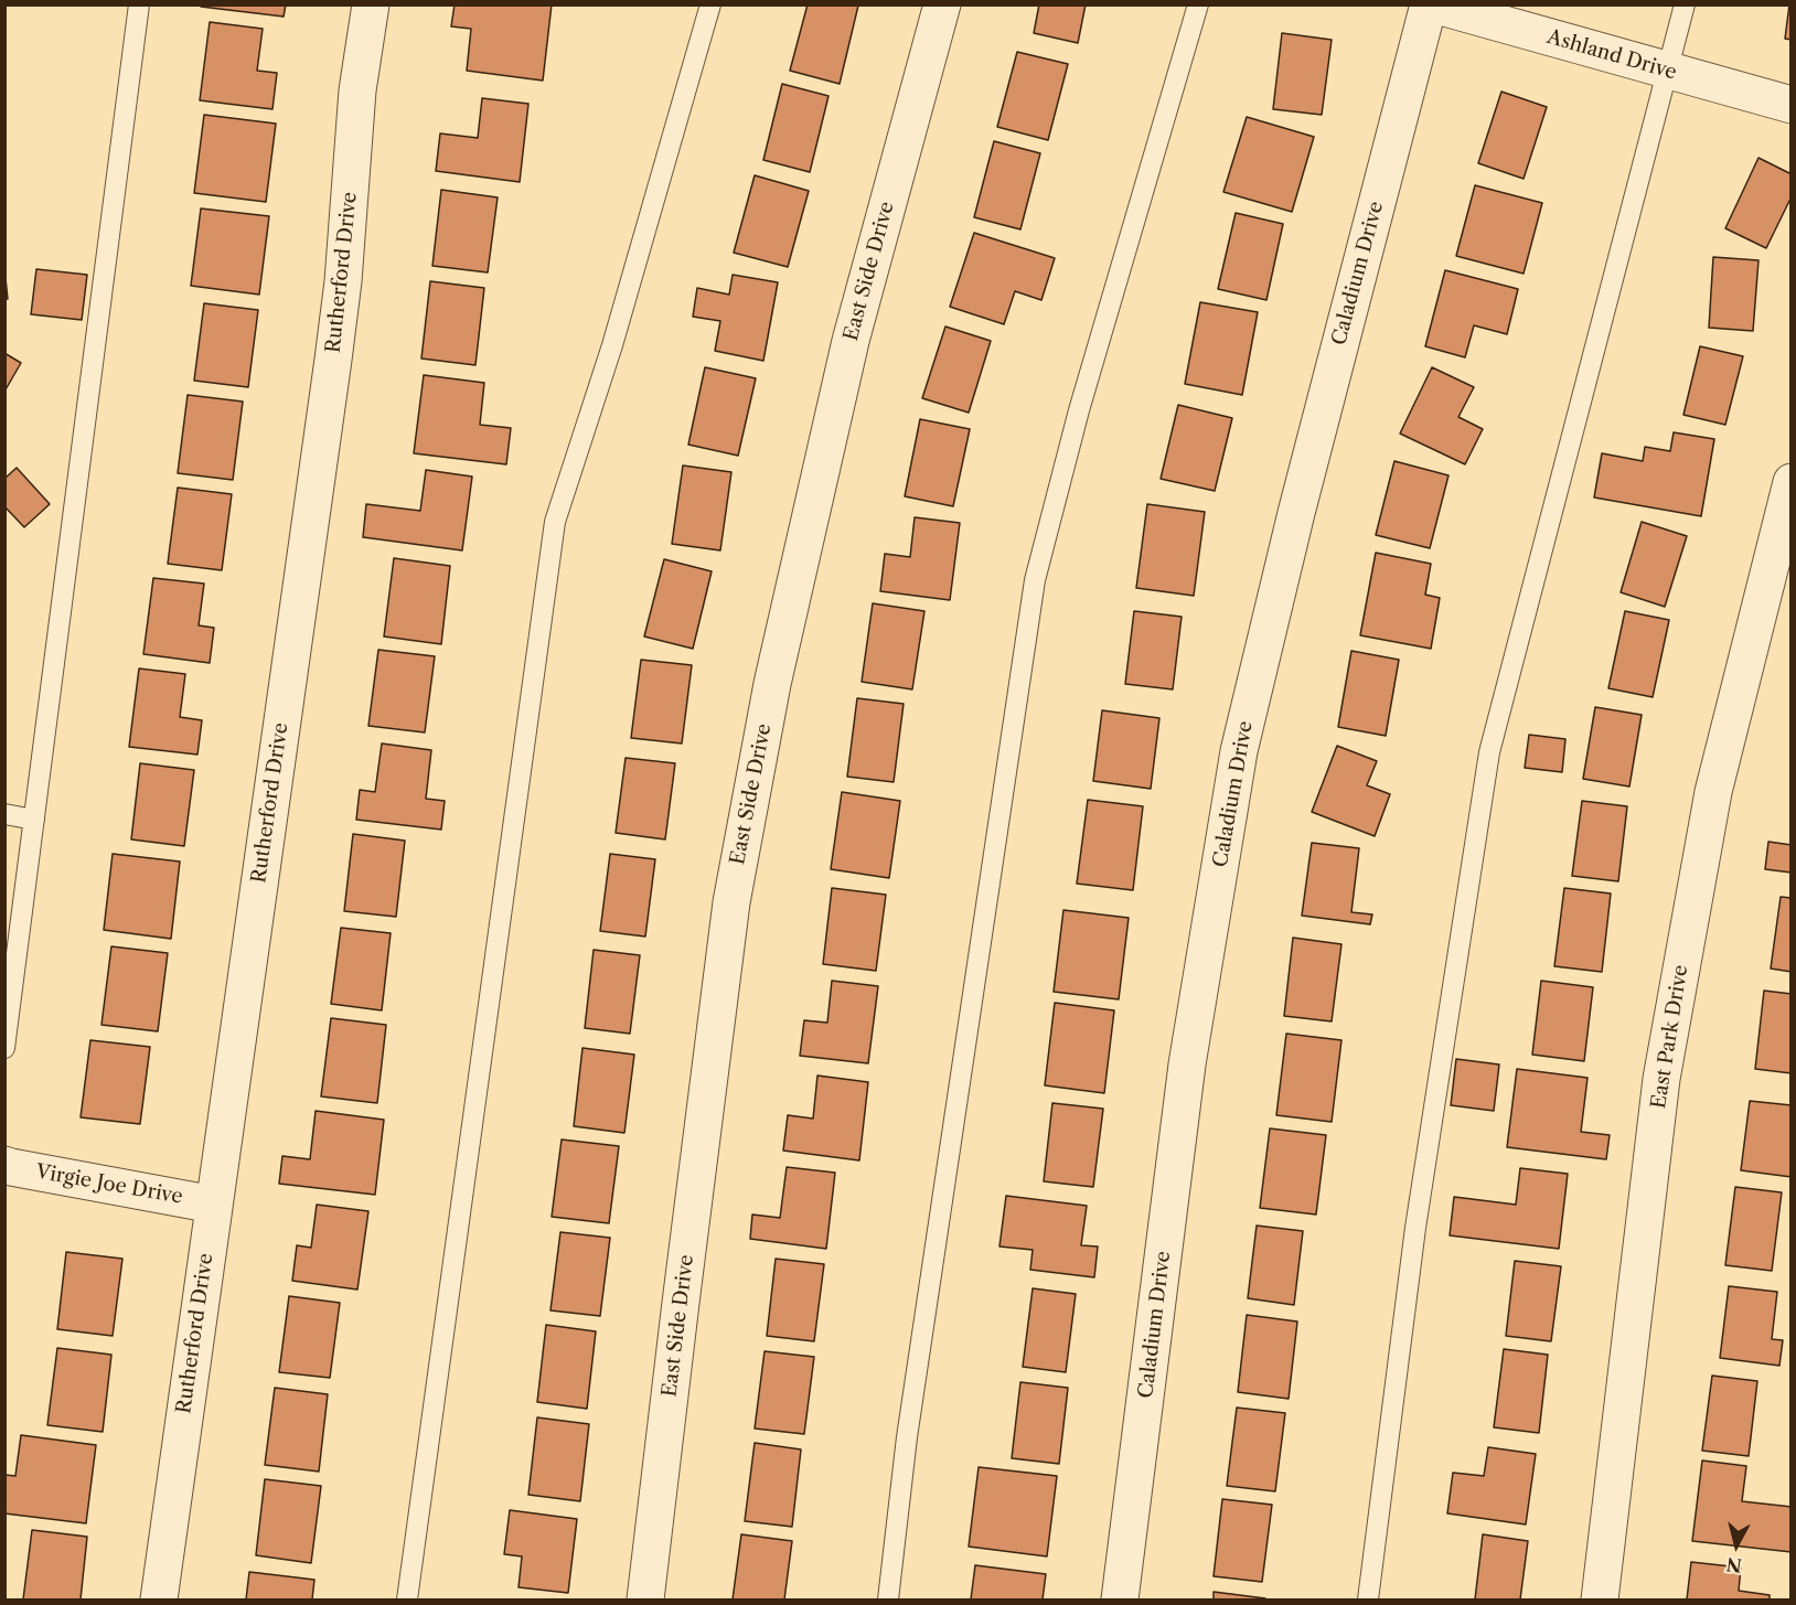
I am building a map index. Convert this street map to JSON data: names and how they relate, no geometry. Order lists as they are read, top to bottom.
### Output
{
  "streets": {
    "street": [
      "Ashland Drive",
      "East Side Drive",
      "Rutherford Drive",
      "Caladium Drive",
      "East Park Drive",
      "Virgie Joe Drive"
    ]
  },
  "crossings": [
    ["Rutherford Drive", "Virgie Joe Drive"]
  ],
  "north": "bottom"
}
